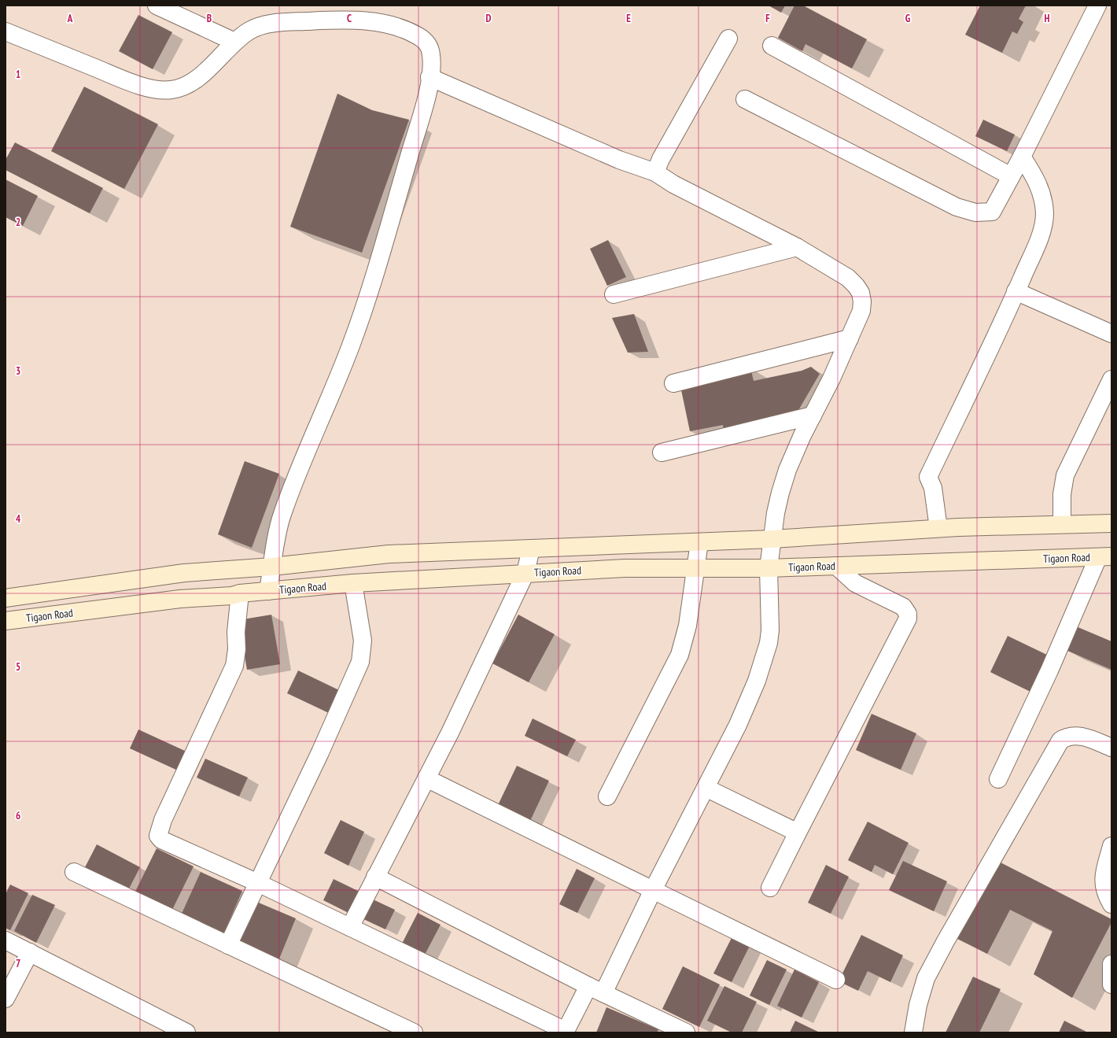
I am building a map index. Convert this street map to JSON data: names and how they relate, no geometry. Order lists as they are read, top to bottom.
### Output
{
  "streets": {
    "street": ["Tigaon Road"]
  },
  "grid": {
    "columns": [
      "A",
      "B",
      "C",
      "D",
      "E",
      "F",
      "G",
      "H"
    ],
    "rows": [
      "1",
      "2",
      "3",
      "4",
      "5",
      "6",
      "7"
    ]
  }
}
